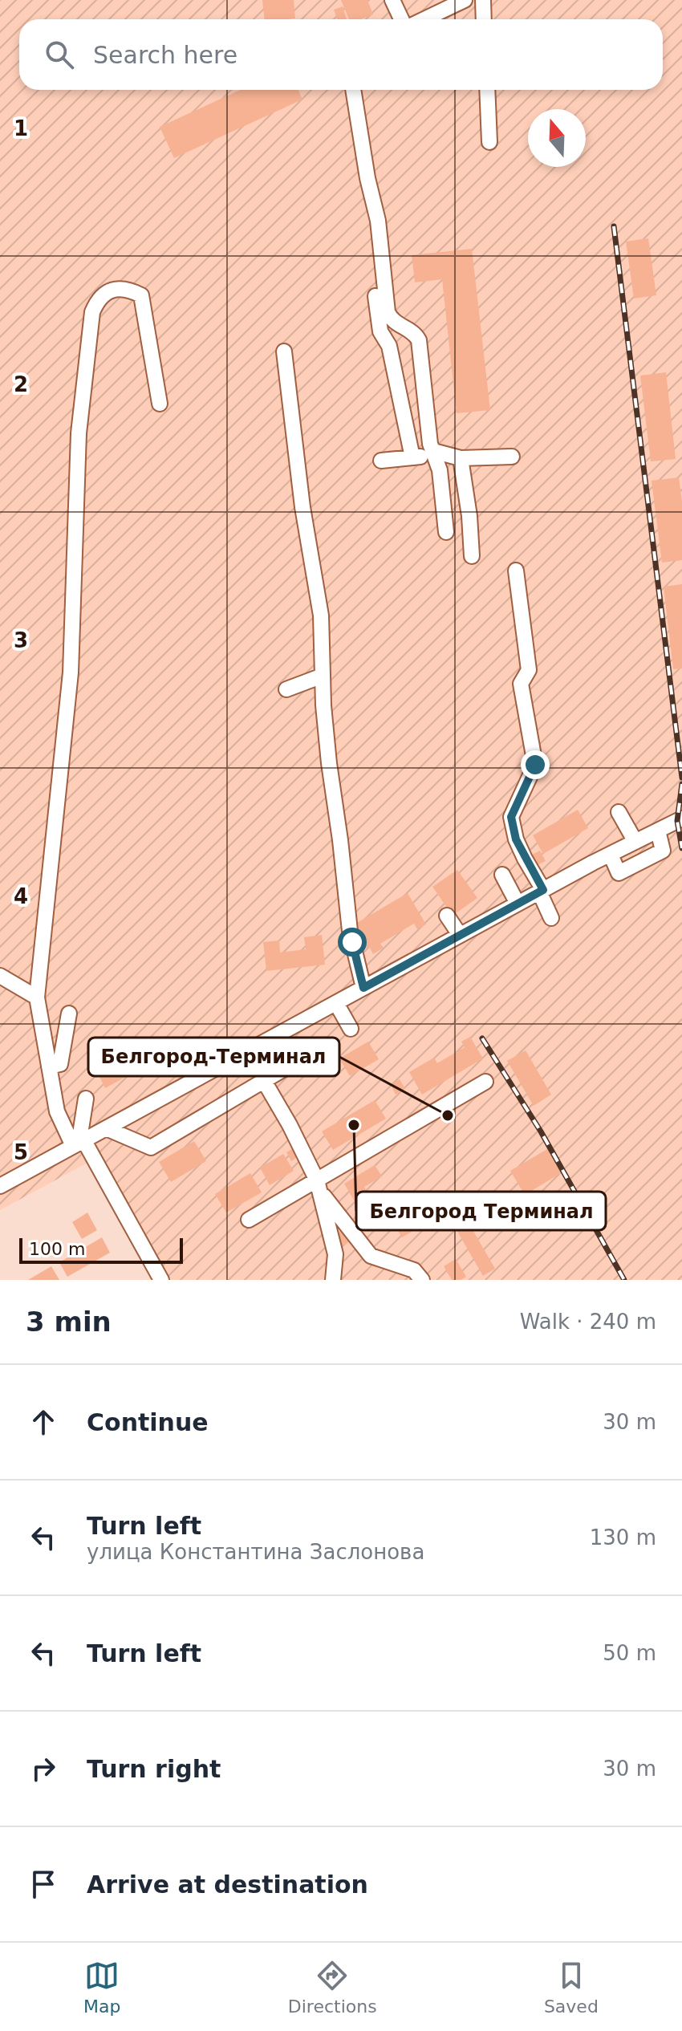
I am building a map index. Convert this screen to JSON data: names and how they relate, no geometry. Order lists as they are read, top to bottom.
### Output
{
  "places": ["Белгород-Терминал", "Белгород Терминал"],
  "scale_bar": "100 m",
  "north": "top",
  "page": {
    "search": "Search here",
    "scale": "100 m",
    "heading": ["3 min", "Walk · 240 m"],
    "list": [
      ["Continue", "30 m"],
      ["Turn left", "улица Константина Заслонова", "130 m"],
      ["Turn left", "50 m"],
      ["Turn right", "30 m"],
      "Arrive at destination"
    ],
    "nav": ["Map", "Directions", "Saved"]
  },
  "grid": {
    "rows": [
      "1",
      "2",
      "3",
      "4",
      "5"
    ]
  }
}
